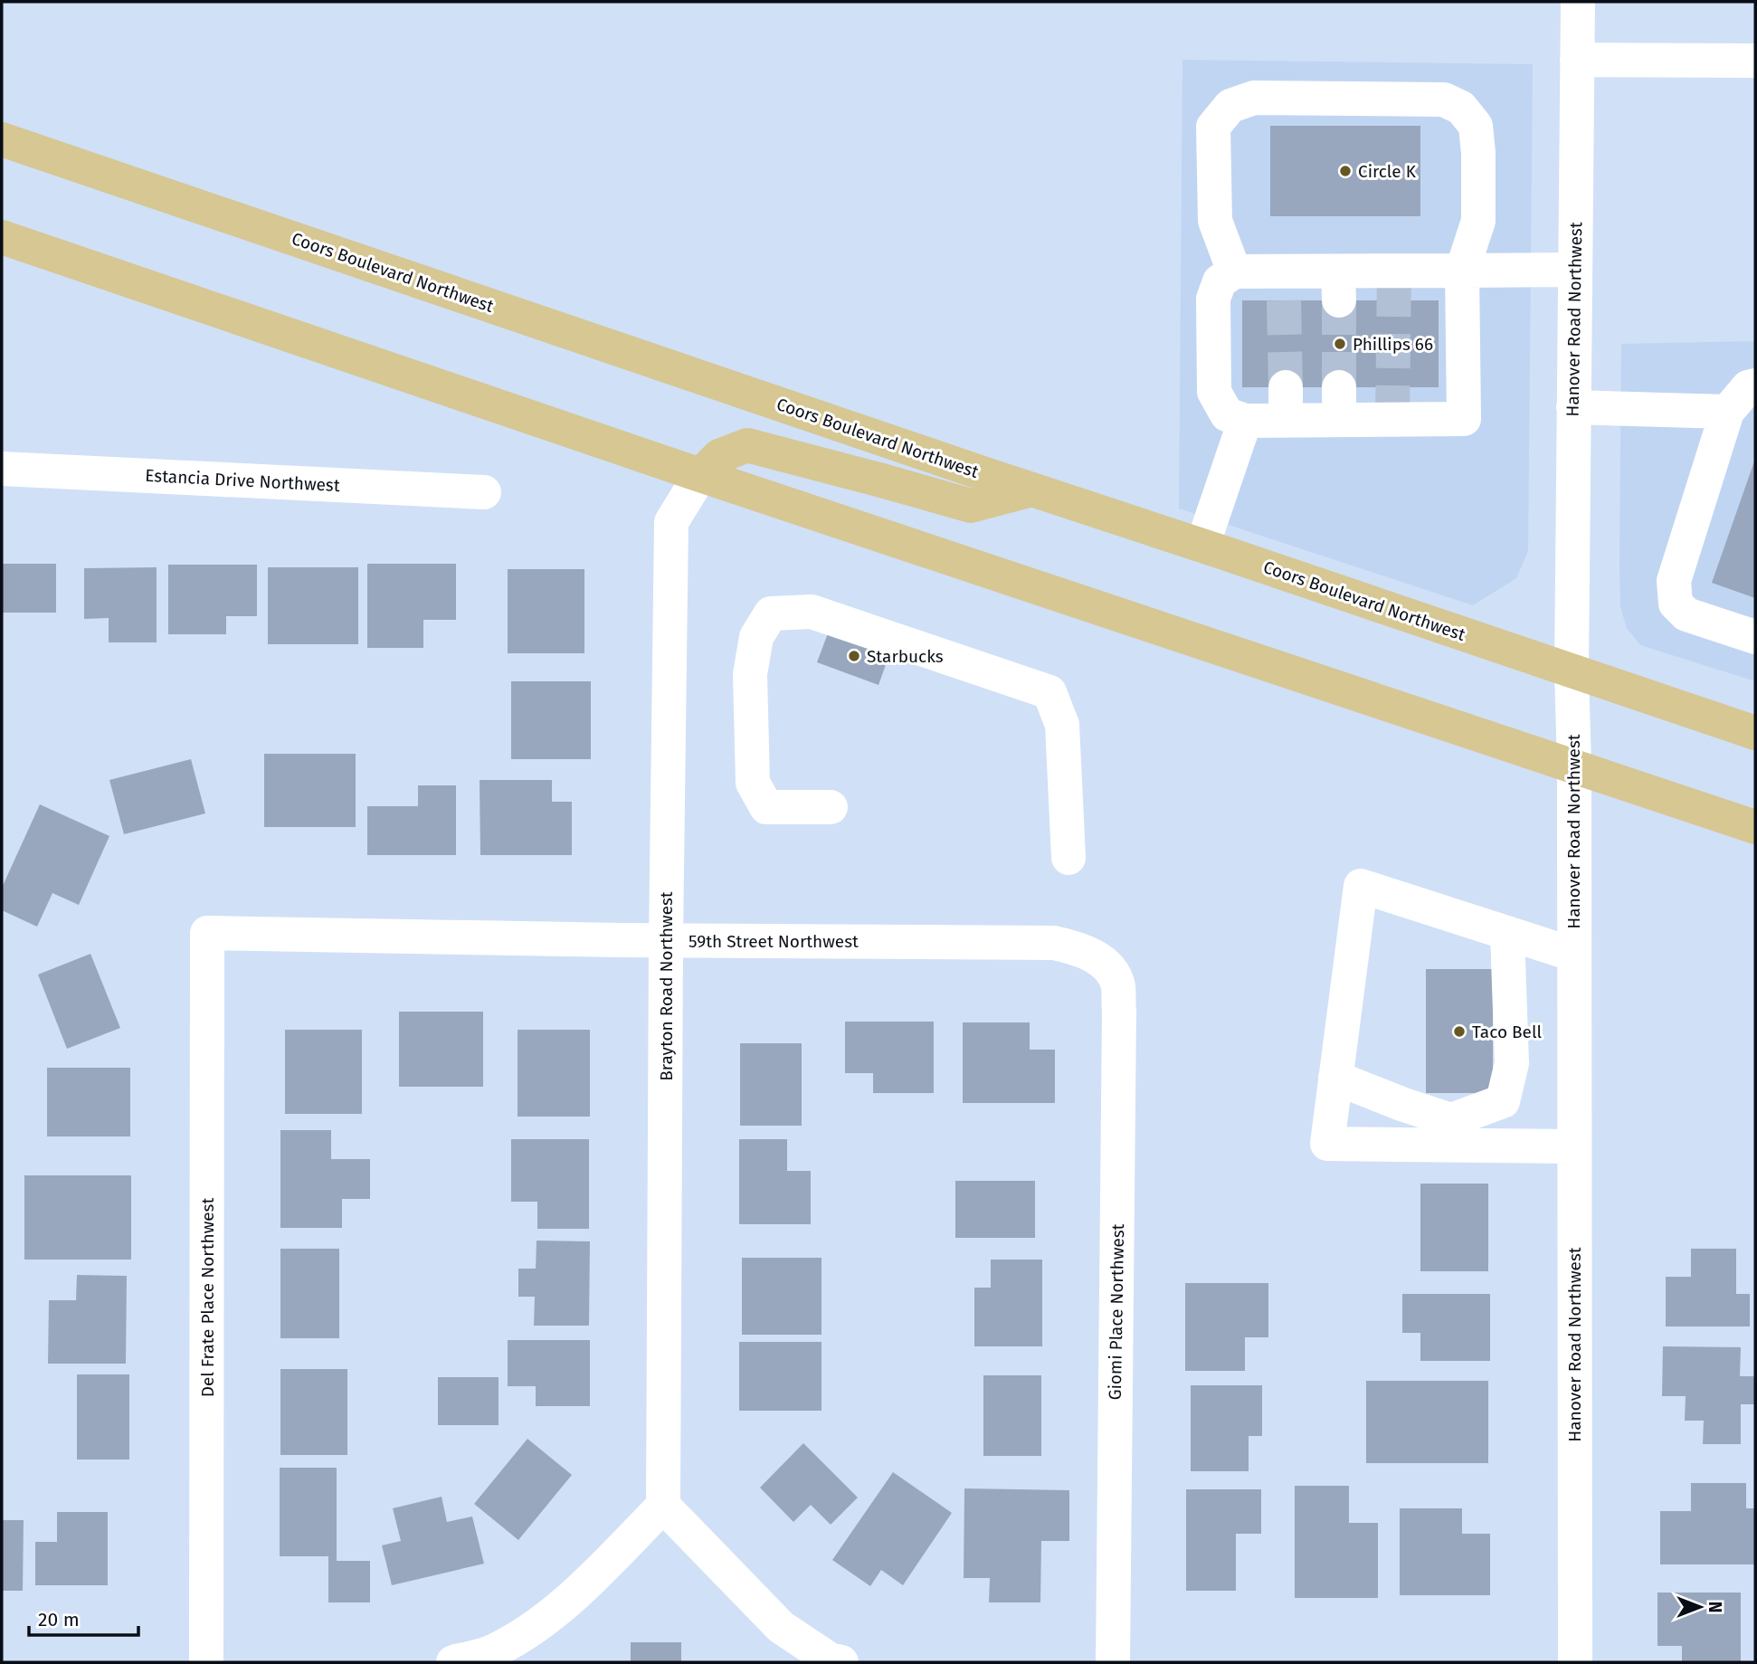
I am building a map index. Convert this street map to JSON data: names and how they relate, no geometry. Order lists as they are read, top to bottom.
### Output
{
  "streets": {
    "main road": ["Coors Boulevard Northwest"],
    "street": [
      "Hanover Road Northwest",
      "Estancia Drive Northwest",
      "59th Street Northwest",
      "Brayton Road Northwest",
      "Del Frate Place Northwest",
      "Giomi Place Northwest"
    ]
  },
  "crossings": [
    ["Coors Boulevard Northwest", "Hanover Road Northwest"],
    ["59th Street Northwest", "Brayton Road Northwest"],
    ["59th Street Northwest", "Del Frate Place Northwest"],
    ["59th Street Northwest", "Giomi Place Northwest"]
  ],
  "places": [
    "Circle K",
    "Phillips 66",
    "Starbucks",
    "Taco Bell"
  ],
  "scale_bar": "20 m",
  "north": "right"
}
